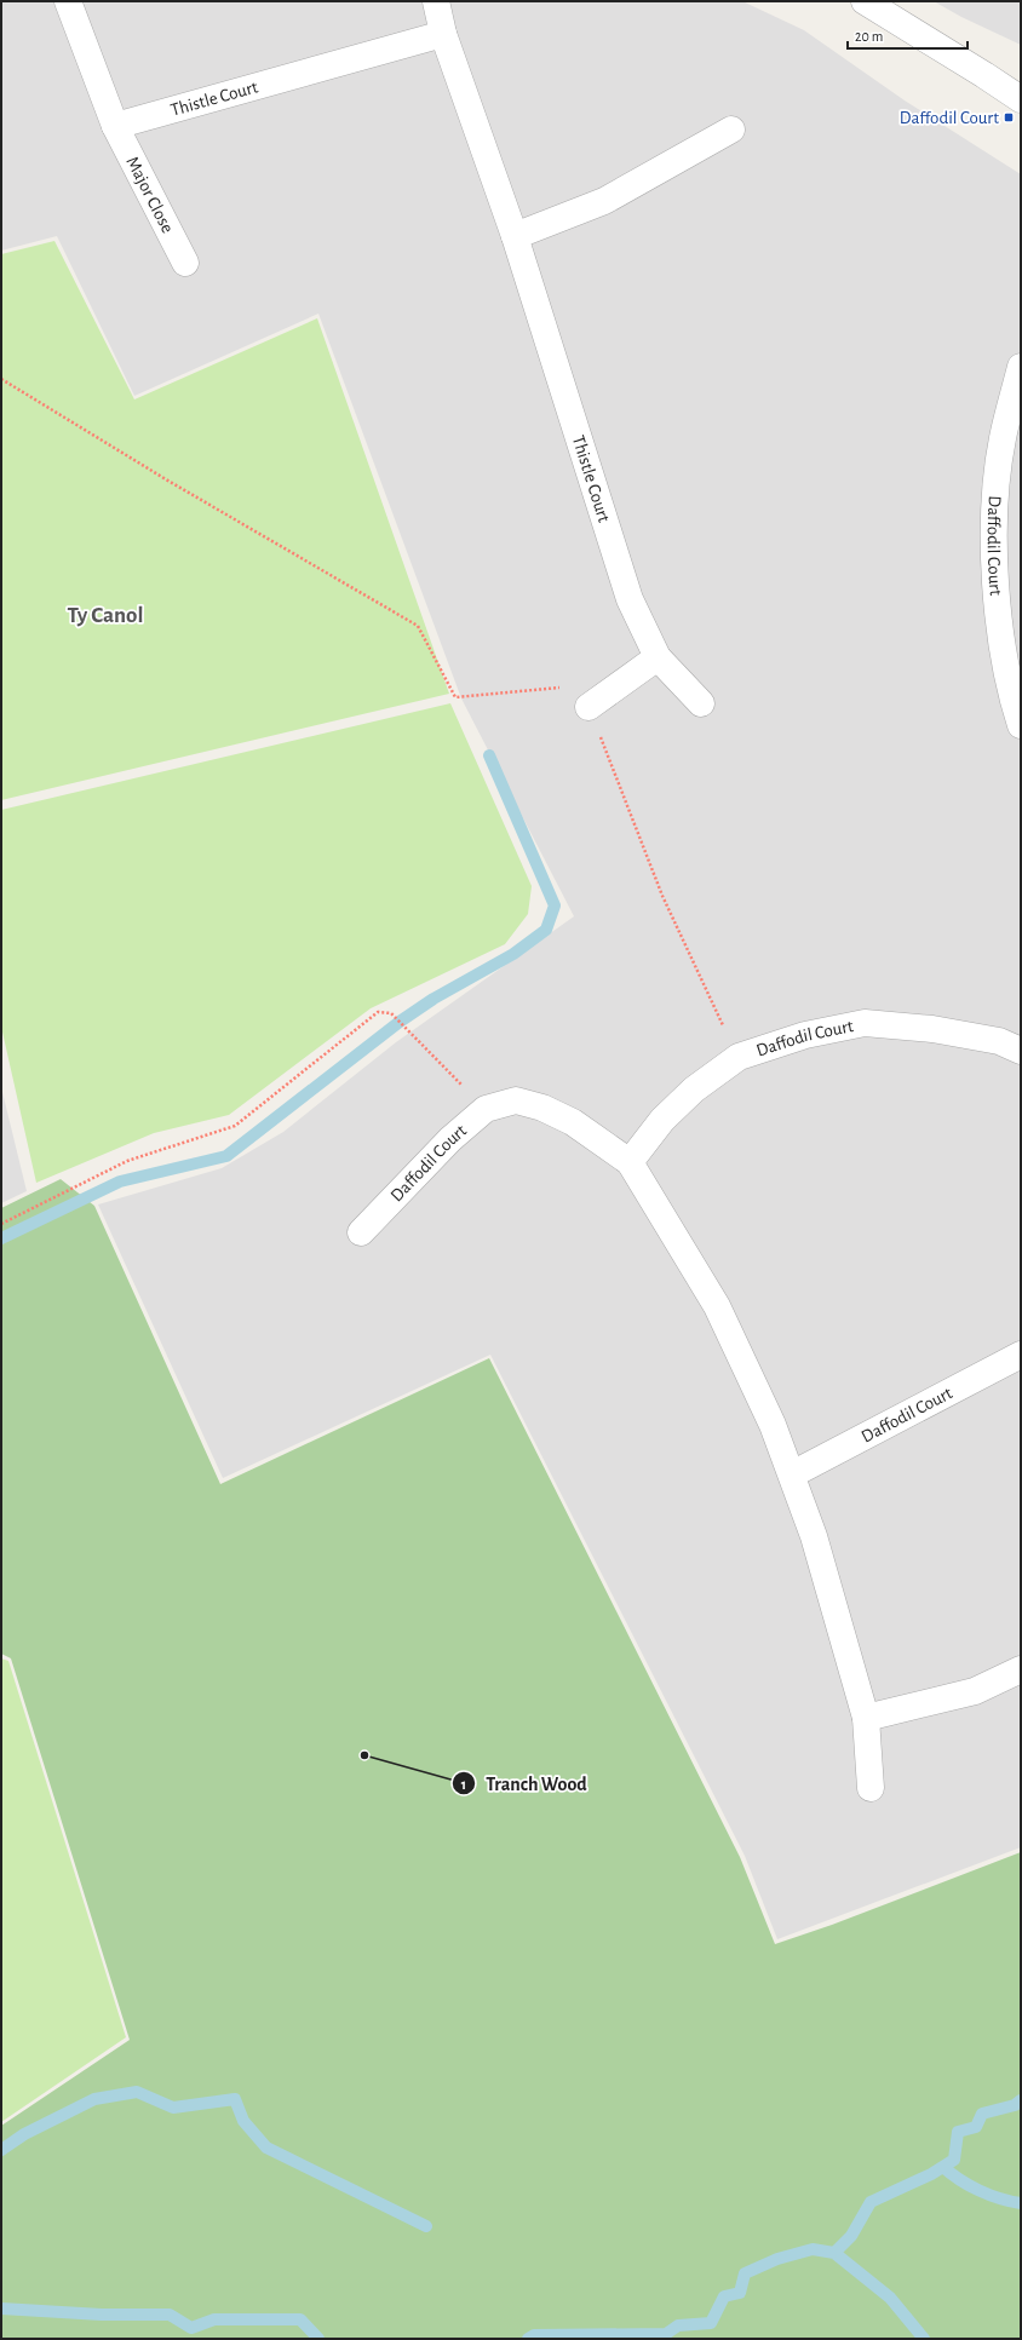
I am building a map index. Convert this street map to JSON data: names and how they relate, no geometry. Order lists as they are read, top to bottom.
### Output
{
  "streets": {
    "street": ["Thistle Court", "Major Close", "Daffodil Court"]
  },
  "crossings": [
    ["Thistle Court", "Major Close"]
  ],
  "districts": ["Ty Canol"],
  "places": {
    "transit": ["Daffodil Court"],
    "other": ["Tranch Wood"]
  },
  "scale_bar": "20 m"
}
